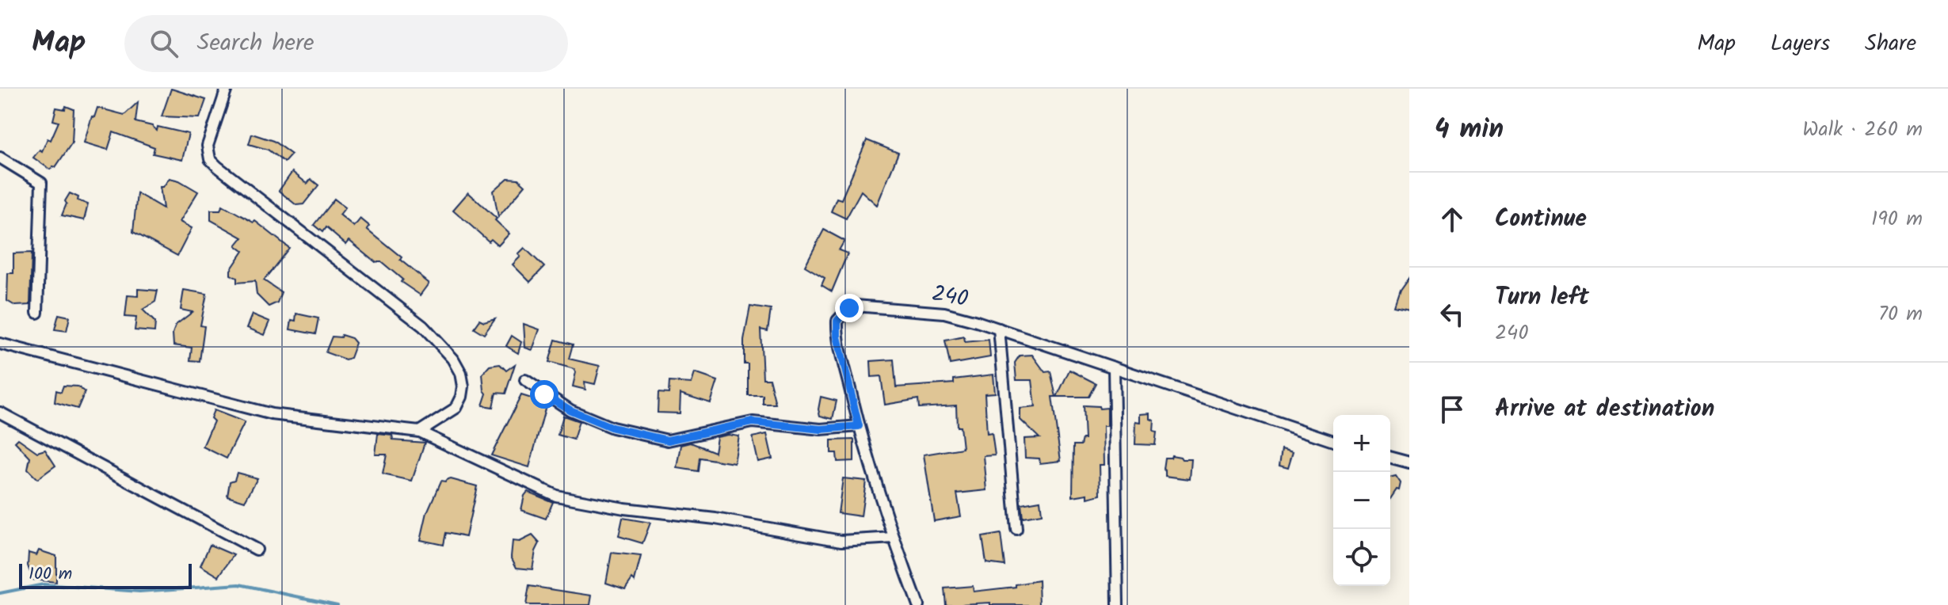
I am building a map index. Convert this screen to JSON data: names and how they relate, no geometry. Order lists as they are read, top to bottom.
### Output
{
  "streets": {
    "street": ["240"]
  },
  "scale_bar": "100 m",
  "page": {
    "header": "Map",
    "search": "Search here",
    "nav": ["Map", "Layers", "Share"],
    "heading": ["4 min", "Walk · 260 m"],
    "list": [
      ["Continue", "190 m"],
      ["Turn left", "240", "70 m"],
      "Arrive at destination"
    ],
    "map_buttons": ["+", "−"],
    "scale": "100 m"
  }
}
